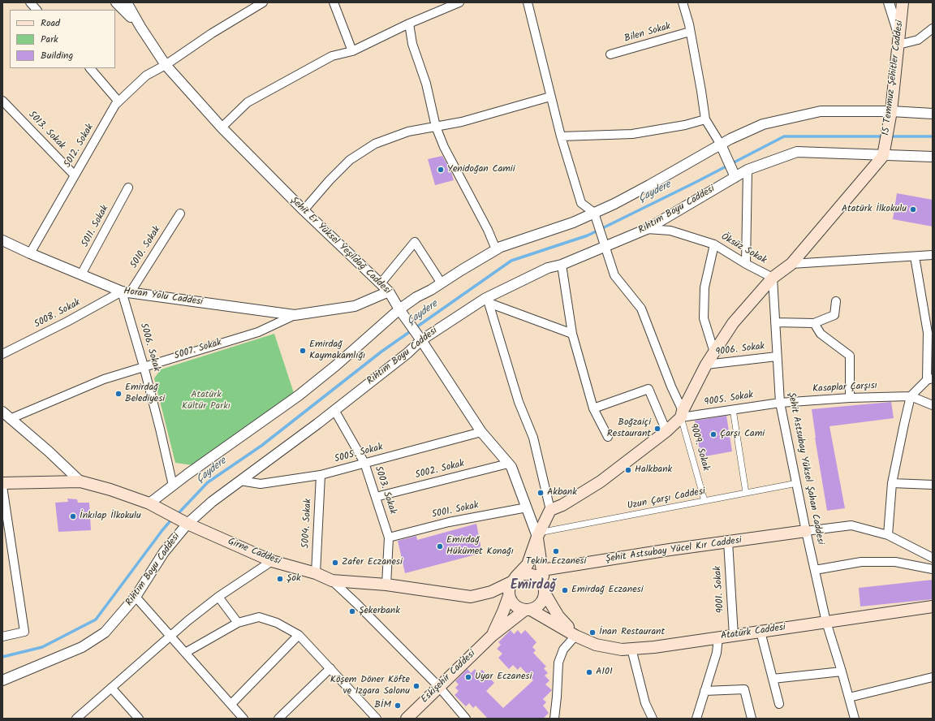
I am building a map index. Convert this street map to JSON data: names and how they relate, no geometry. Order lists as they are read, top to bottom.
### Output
{
  "streets": {
    "main road": [
      "15 Temmuz Şehitler Caddesi",
      "Şehit Astsubay Yücel Kır Caddesi",
      "Girne Caddesi",
      "Atatürk Caddesi",
      "Eskişehir Caddesi"
    ],
    "street": [
      "Bilen Sokak",
      "5013. Sokak",
      "5012. Sokak",
      "Rıhtım Boyu Caddesi",
      "5011. Sokak",
      "Şehit Er Yüksel Yeşildağ Caddesi",
      "5010. Sokak",
      "Öksüz Sokak",
      "Horan Yolu Caddesi",
      "5008. Sokak",
      "5006. Sokak",
      "5007. Sokak",
      "9006. Sokak",
      "Kasaplar Çarşısı",
      "9005. Sokak",
      "9009. Sokak",
      "5005. Sokak",
      "Şehit Astsubay Yüksel Şahan Caddesi",
      "5002. Sokak",
      "5003. Sokak",
      "Uzun Çarşı Caddesi",
      "5001. Sokak",
      "5004. Sokak",
      "9001. Sokak"
    ]
  },
  "crossings": [
    ["15 Temmuz Şehitler Caddesi", "Rıhtım Boyu Caddesi"],
    ["15 Temmuz Şehitler Caddesi", "Öksüz Sokak"],
    ["15 Temmuz Şehitler Caddesi", "9006. Sokak"],
    ["15 Temmuz Şehitler Caddesi", "9005. Sokak"],
    ["15 Temmuz Şehitler Caddesi", "9009. Sokak"],
    ["15 Temmuz Şehitler Caddesi", "Şehit Astsubay Yüksel Şahan Caddesi"],
    ["5013. Sokak", "5012. Sokak"],
    ["5012. Sokak", "Şehit Er Yüksel Yeşildağ Caddesi"],
    ["5012. Sokak", "Horan Yolu Caddesi"],
    ["Rıhtım Boyu Caddesi", "Şehit Er Yüksel Yeşildağ Caddesi"],
    ["Rıhtım Boyu Caddesi", "Öksüz Sokak"],
    ["Rıhtım Boyu Caddesi", "5005. Sokak"],
    ["Rıhtım Boyu Caddesi", "5003. Sokak"],
    ["Rıhtım Boyu Caddesi", "Girne Caddesi"],
    ["5011. Sokak", "Horan Yolu Caddesi"],
    ["Şehit Er Yüksel Yeşildağ Caddesi", "5007. Sokak"],
    ["Şehit Er Yüksel Yeşildağ Caddesi", "5005. Sokak"],
    ["Şehit Er Yüksel Yeşildağ Caddesi", "5002. Sokak"],
    ["Şehit Er Yüksel Yeşildağ Caddesi", "Uzun Çarşı Caddesi"],
    ["Şehit Er Yüksel Yeşildağ Caddesi", "5001. Sokak"],
    ["5010. Sokak", "Horan Yolu Caddesi"],
    ["5010. Sokak", "5008. Sokak"],
    ["5010. Sokak", "5006. Sokak"],
    ["Öksüz Sokak", "Şehit Astsubay Yüksel Şahan Caddesi"],
    ["Horan Yolu Caddesi", "5008. Sokak"],
    ["Horan Yolu Caddesi", "5006. Sokak"],
    ["Horan Yolu Caddesi", "5007. Sokak"],
    ["5008. Sokak", "5006. Sokak"],
    ["5006. Sokak", "5007. Sokak"],
    ["9006. Sokak", "Şehit Astsubay Yüksel Şahan Caddesi"],
    ["Kasaplar Çarşısı", "9005. Sokak"],
    ["Kasaplar Çarşısı", "Şehit Astsubay Yüksel Şahan Caddesi"],
    ["9005. Sokak", "9009. Sokak"],
    ["9005. Sokak", "Şehit Astsubay Yüksel Şahan Caddesi"],
    ["9009. Sokak", "Uzun Çarşı Caddesi"],
    ["5005. Sokak", "5003. Sokak"],
    ["5005. Sokak", "5004. Sokak"],
    ["Şehit Astsubay Yüksel Şahan Caddesi", "Uzun Çarşı Caddesi"],
    ["Şehit Astsubay Yüksel Şahan Caddesi", "Şehit Astsubay Yücel Kır Caddesi"],
    ["Şehit Astsubay Yüksel Şahan Caddesi", "Atatürk Caddesi"],
    ["5002. Sokak", "5003. Sokak"],
    ["5003. Sokak", "5001. Sokak"],
    ["5003. Sokak", "Girne Caddesi"],
    ["5004. Sokak", "Girne Caddesi"],
    ["Şehit Astsubay Yücel Kır Caddesi", "9001. Sokak"],
    ["Girne Caddesi", "Atatürk Caddesi"],
    ["Girne Caddesi", "Eskişehir Caddesi"],
    ["9001. Sokak", "Atatürk Caddesi"],
    ["Atatürk Caddesi", "Eskişehir Caddesi"]
  ],
  "districts": ["Emirdağ"],
  "water": ["Çaydere"],
  "parks": ["Atatürk Kültür Parkı"],
  "places": [
    "Yenidoğan Camii",
    "Atatürk İlkokulu",
    "Emirdağ Kaymakamlığı",
    "Emirdağ Belediyesi",
    "Boğzaiçi Restaurant",
    "Çarşı Cami",
    "Halkbank",
    "Akbank",
    "İnkılap İlkokulu",
    "Emirdağ Hükümet Konağı",
    "Tekin Eczanesi",
    "Zafer Eczanesi",
    "Şok",
    "Emirdağ Eczanesi",
    "Şekerbank",
    "İnan Restaurant",
    "A101",
    "Uyar Eczanesi",
    "Köşem Döner Köfte ve Izgara Salonu",
    "BİM"
  ],
  "legend": ["Road", "Park", "Building"]
}
